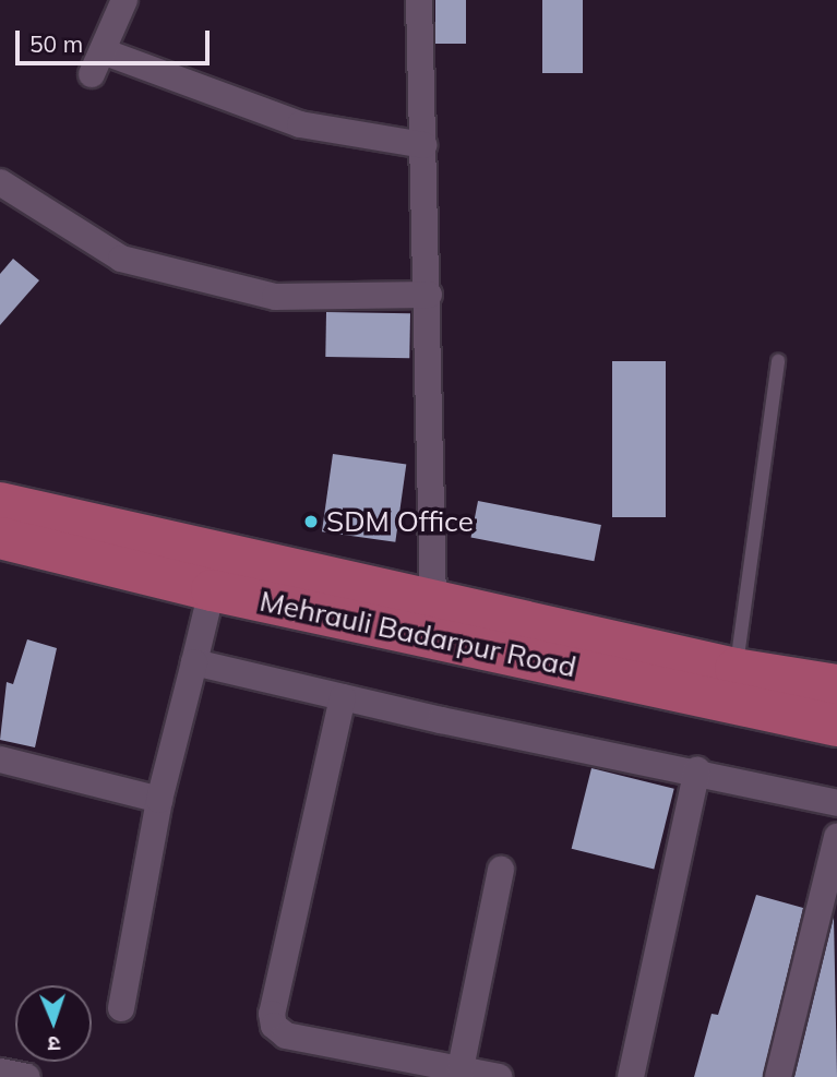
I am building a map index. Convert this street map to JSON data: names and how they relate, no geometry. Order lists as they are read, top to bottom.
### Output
{
  "streets": {
    "main road": ["Mehrauli Badarpur Road"]
  },
  "places": ["SDM Office"],
  "scale_bar": "50 m",
  "north": "bottom"
}
